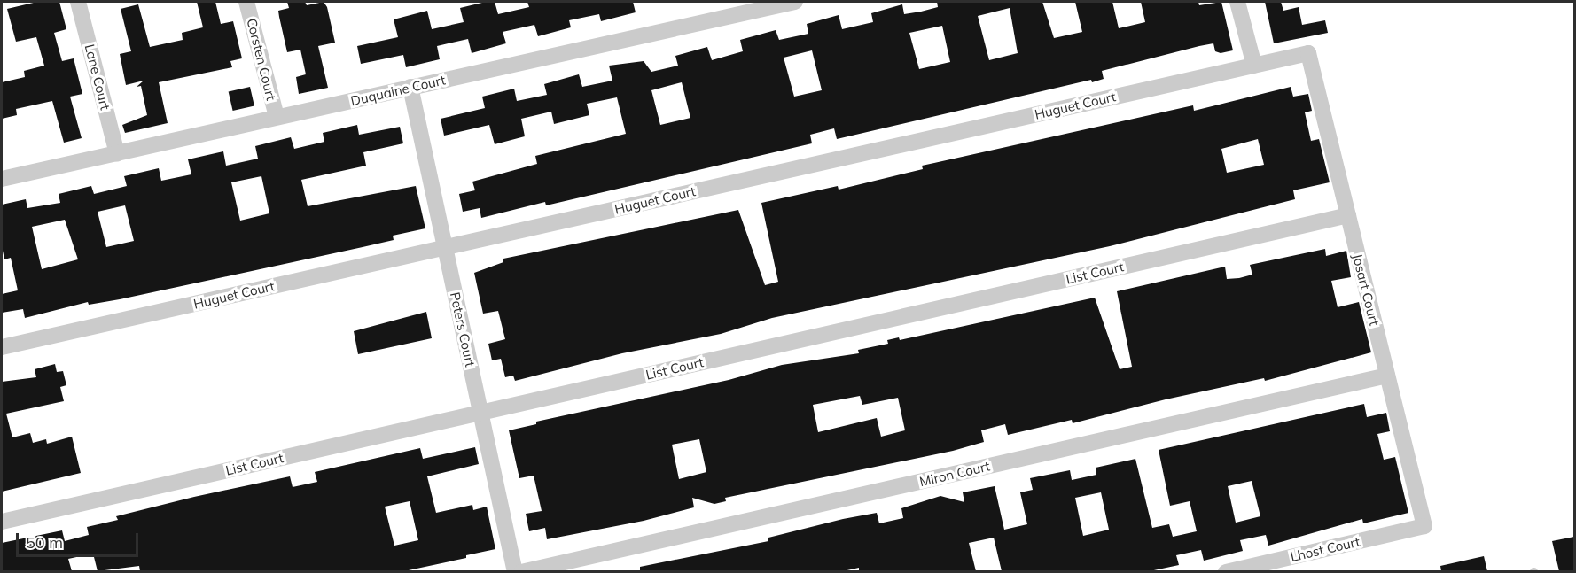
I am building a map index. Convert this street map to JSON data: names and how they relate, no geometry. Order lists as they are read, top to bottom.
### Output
{
  "streets": {
    "street": [
      "Corsten Court",
      "Lane Court",
      "Duquaine Court",
      "Huguet Court",
      "List Court",
      "Josart Court",
      "Peters Court",
      "Miron Court",
      "Lhost Court"
    ]
  },
  "crossings": [
    ["Corsten Court", "Duquaine Court"],
    ["Lane Court", "Duquaine Court"],
    ["Duquaine Court", "Peters Court"],
    ["Huguet Court", "Josart Court"],
    ["Huguet Court", "Peters Court"],
    ["List Court", "Josart Court"],
    ["List Court", "Peters Court"],
    ["Josart Court", "Miron Court"],
    ["Josart Court", "Lhost Court"]
  ],
  "scale_bar": "50 m"
}
